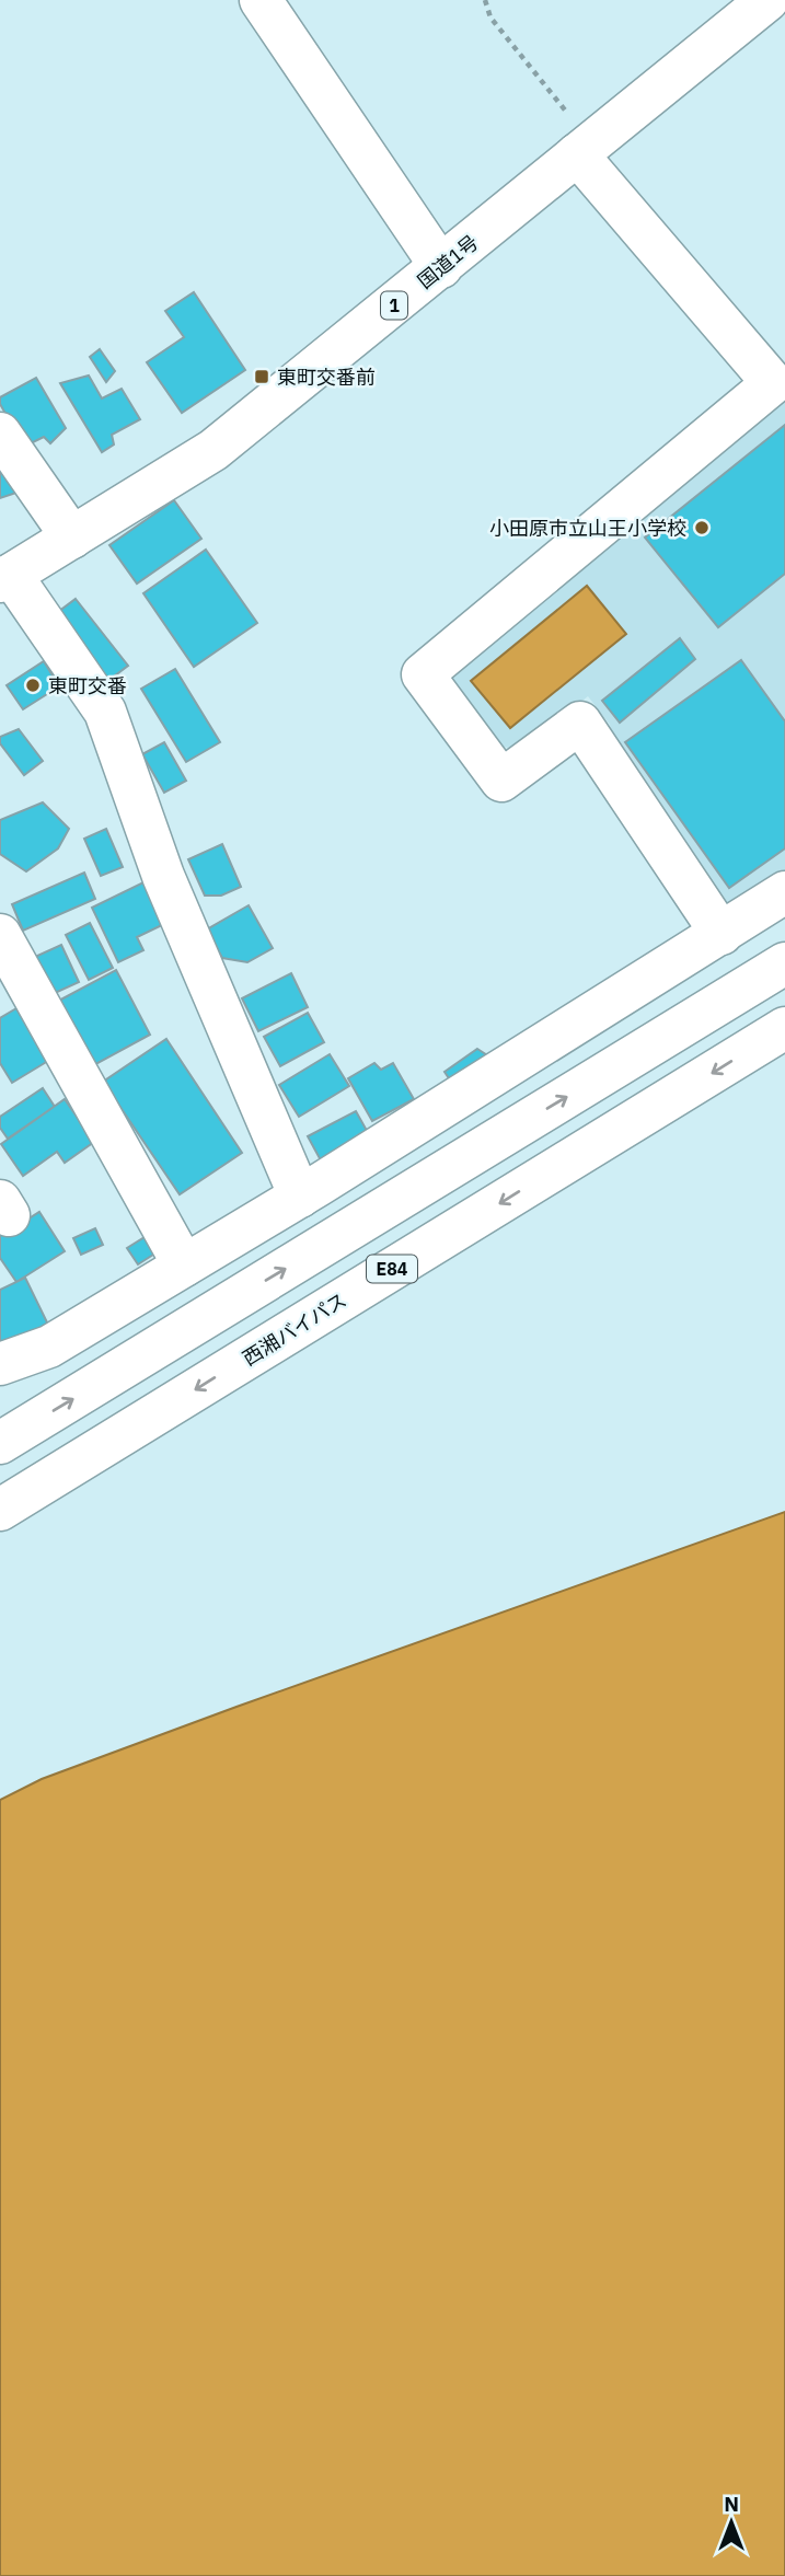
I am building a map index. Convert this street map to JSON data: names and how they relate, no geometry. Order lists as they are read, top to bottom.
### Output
{
  "streets": {
    "main road": [
      "国道1号",
      "1",
      "E84",
      "西湘バイパス"
    ]
  },
  "places": {
    "transit": ["東町交番前"],
    "other": ["小田原市立山王小学校", "東町交番"]
  },
  "north": "top"
}
